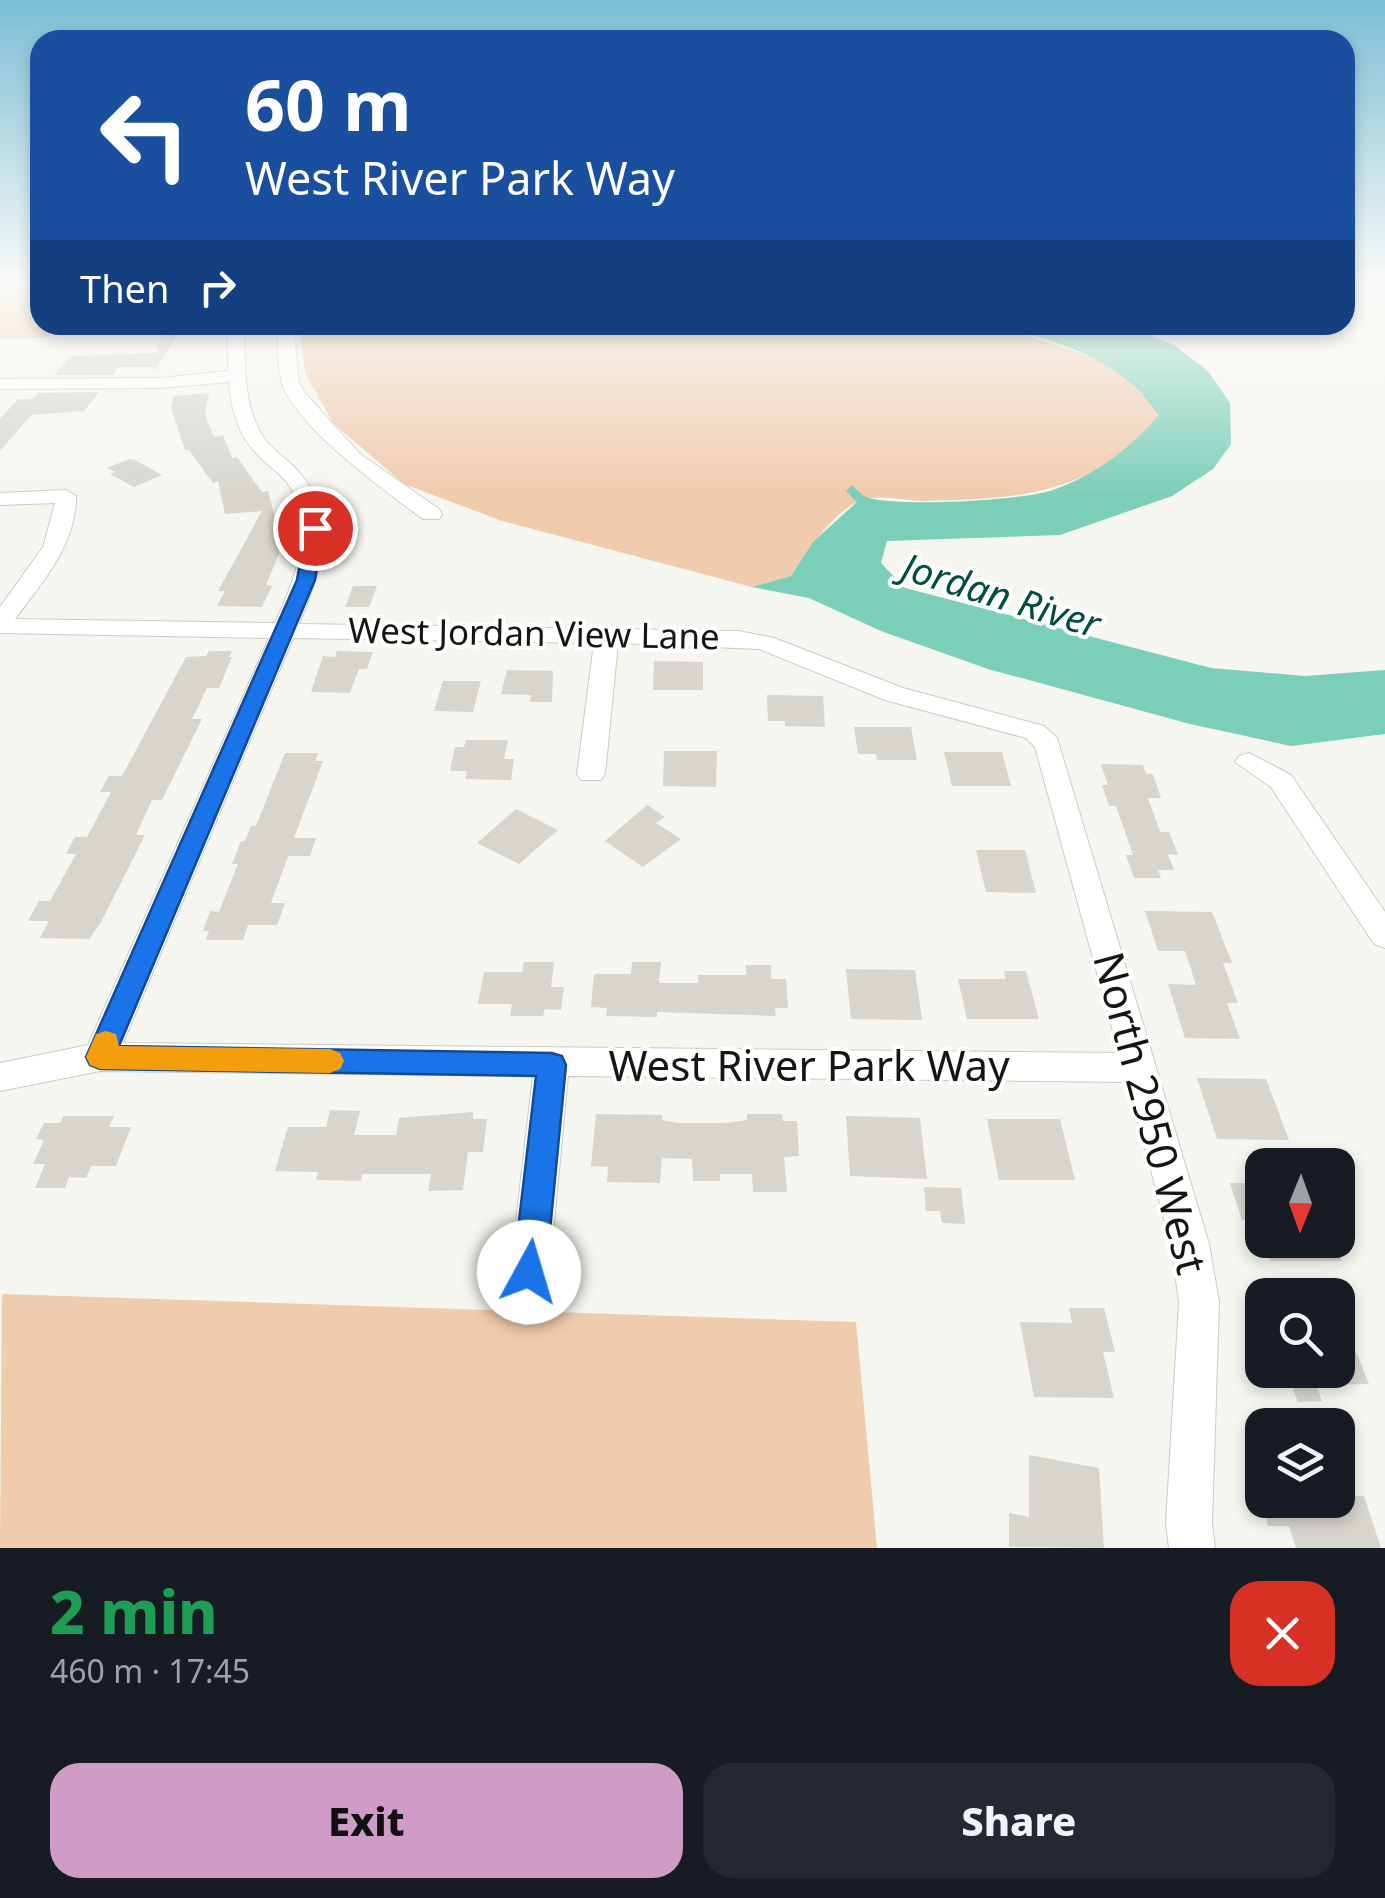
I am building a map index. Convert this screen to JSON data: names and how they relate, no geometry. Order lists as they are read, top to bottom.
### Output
{
  "streets": {
    "street": ["West Jordan View Lane", "West River Park Way", "North 2950 West"]
  },
  "crossings": [
    ["West Jordan View Lane", "North 2950 West"],
    ["West River Park Way", "North 2950 West"]
  ],
  "water": ["Jordan River"],
  "north": "bottom",
  "page": {
    "turn": ["60 m", "West River Park Way"],
    "then": "Then",
    "heading": ["2 min", "460 m · 17:45"],
    "buttons": ["Exit", "Share"]
  }
}
